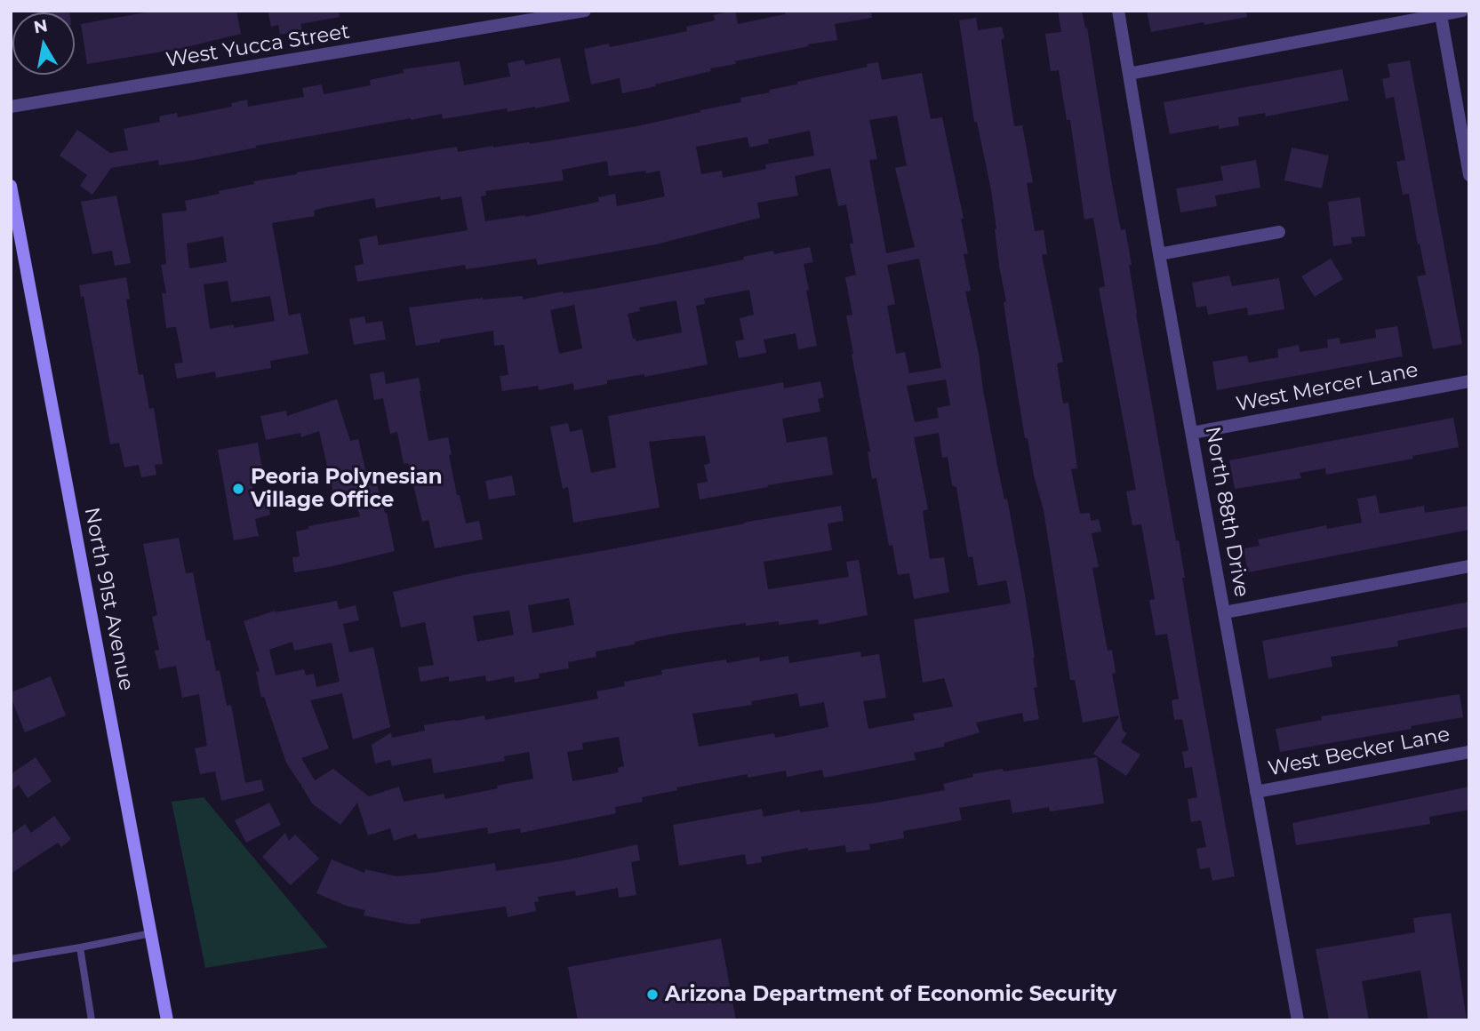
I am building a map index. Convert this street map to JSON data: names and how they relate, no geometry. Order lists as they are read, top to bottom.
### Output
{
  "streets": {
    "main road": ["North 91st Avenue"],
    "street": [
      "West Yucca Street",
      "West Mercer Lane",
      "North 88th Drive",
      "West Becker Lane"
    ]
  },
  "crossings": [
    ["West Mercer Lane", "North 88th Drive"],
    ["North 88th Drive", "West Becker Lane"]
  ],
  "places": ["Peoria Polynesian Village Office", "Arizona Department of Economic Security"],
  "north": "top"
}
